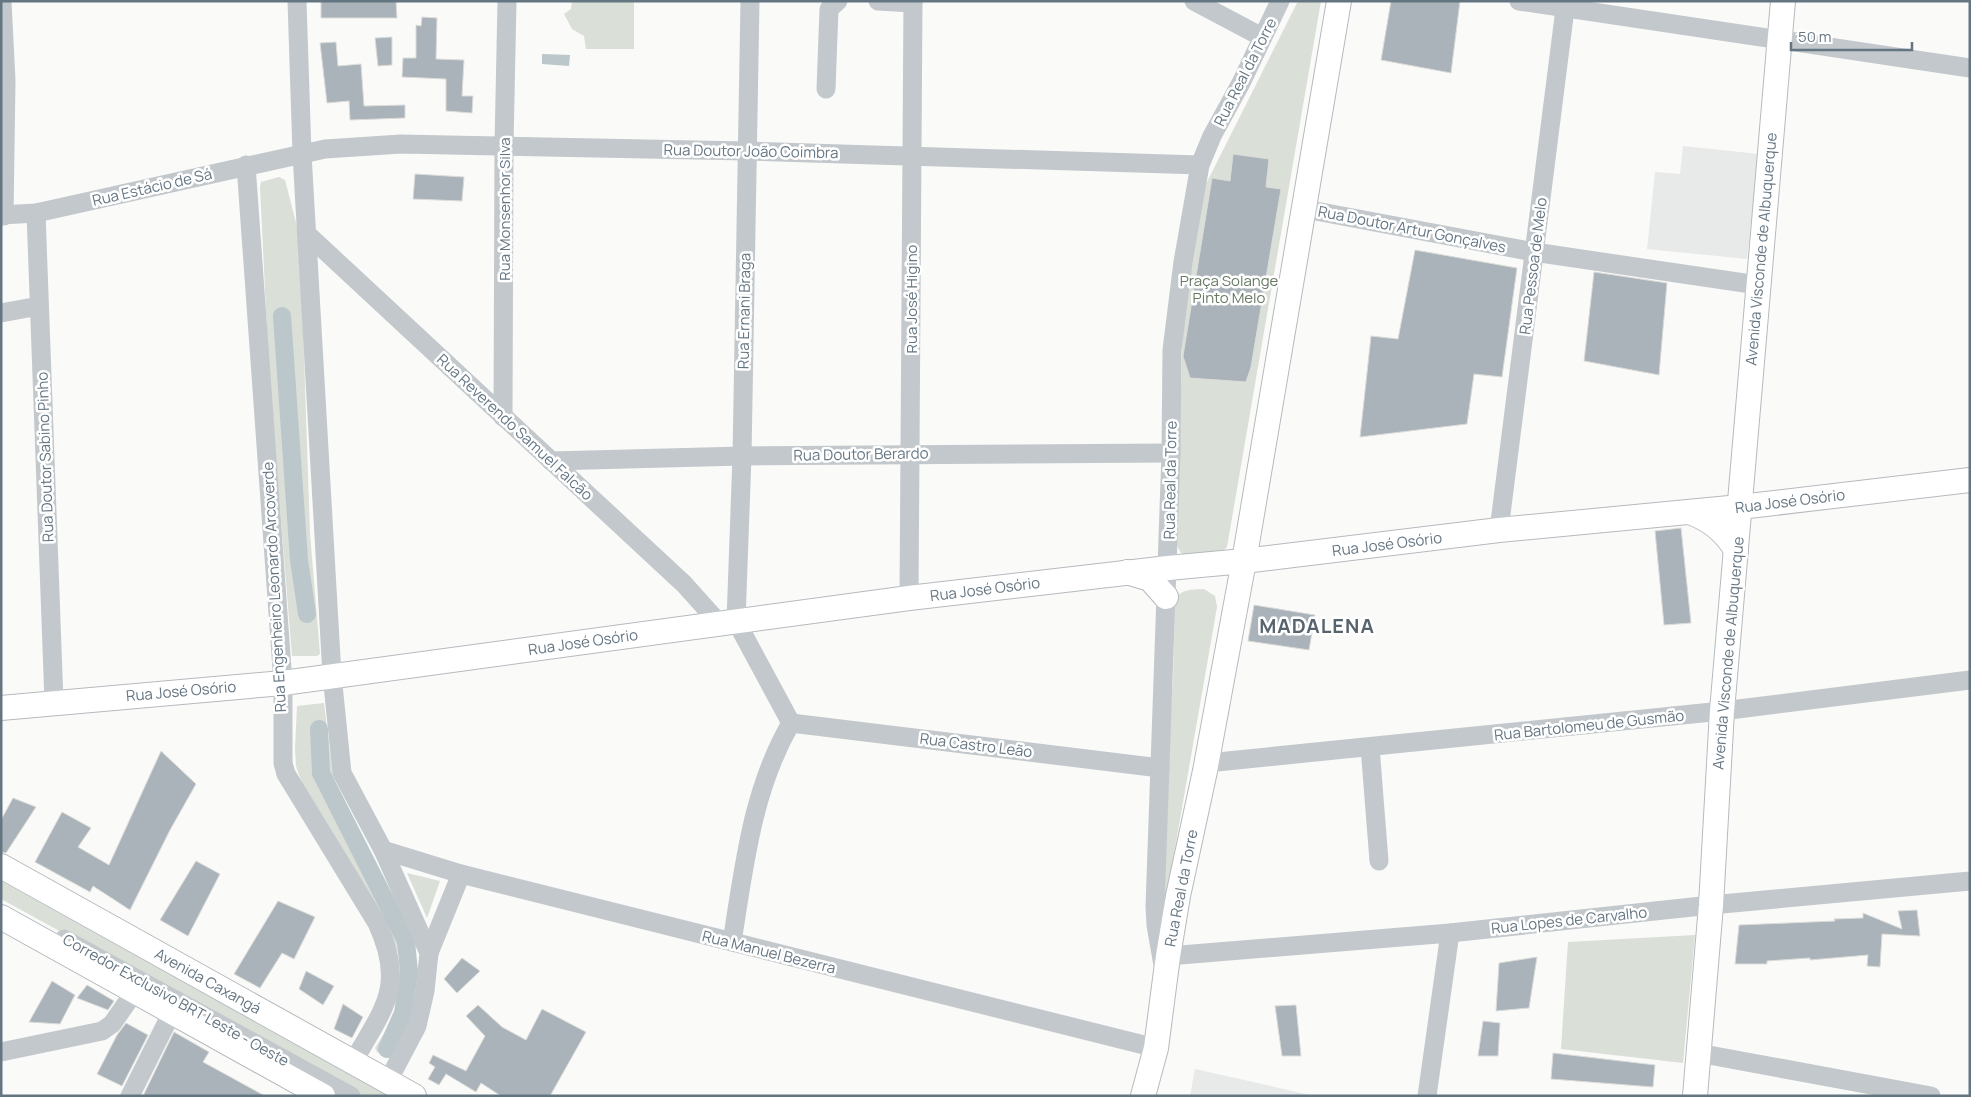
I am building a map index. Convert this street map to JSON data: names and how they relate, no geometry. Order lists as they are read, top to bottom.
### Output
{
  "streets": {
    "main road": [
      "Rua Real da Torre",
      "Avenida Visconde de Albuquerque",
      "Rua José Osório",
      "Avenida Caxangá"
    ],
    "street": [
      "Rua Doutor João Coimbra",
      "Rua Estácio de Sá",
      "Rua Monsenhor Silva",
      "Rua Doutor Artur Gonçalves",
      "Rua Pessoa de Melo",
      "Rua José Higino",
      "Rua Ernani Braga",
      "Rua Reverendo Samuel Falcão",
      "Rua Doutor Berardo",
      "Rua Doutor Sabino Pinho",
      "Rua Engenheiro Leonardo Arcoverde",
      "Rua Bartolomeu de Gusmão",
      "Rua Castro Leão",
      "Rua Lopes de Carvalho",
      "Rua Manuel Bezerra",
      "Corredor Exclusivo BRT Leste - Oeste"
    ]
  },
  "crossings": [
    ["Rua Real da Torre", "Rua Doutor João Coimbra"],
    ["Rua Real da Torre", "Rua Doutor Artur Gonçalves"],
    ["Rua Real da Torre", "Rua Doutor Berardo"],
    ["Rua Real da Torre", "Rua José Osório"],
    ["Rua Real da Torre", "Rua Bartolomeu de Gusmão"],
    ["Rua Real da Torre", "Rua Castro Leão"],
    ["Rua Real da Torre", "Rua Lopes de Carvalho"],
    ["Rua Real da Torre", "Rua Manuel Bezerra"],
    ["Rua Doutor João Coimbra", "Rua Estácio de Sá"],
    ["Rua Doutor João Coimbra", "Rua Monsenhor Silva"],
    ["Rua Doutor João Coimbra", "Rua José Higino"],
    ["Rua Doutor João Coimbra", "Rua Ernani Braga"],
    ["Rua Estácio de Sá", "Rua Doutor Sabino Pinho"],
    ["Rua Estácio de Sá", "Rua Engenheiro Leonardo Arcoverde"],
    ["Rua Monsenhor Silva", "Rua Reverendo Samuel Falcão"],
    ["Rua Doutor Artur Gonçalves", "Avenida Visconde de Albuquerque"],
    ["Rua Doutor Artur Gonçalves", "Rua Pessoa de Melo"],
    ["Avenida Visconde de Albuquerque", "Rua José Osório"],
    ["Avenida Visconde de Albuquerque", "Rua Bartolomeu de Gusmão"],
    ["Avenida Visconde de Albuquerque", "Rua Lopes de Carvalho"],
    ["Rua Pessoa de Melo", "Rua José Osório"],
    ["Rua José Higino", "Rua Doutor Berardo"],
    ["Rua José Higino", "Rua José Osório"],
    ["Rua Ernani Braga", "Rua Reverendo Samuel Falcão"],
    ["Rua Ernani Braga", "Rua Doutor Berardo"],
    ["Rua Ernani Braga", "Rua José Osório"],
    ["Rua Reverendo Samuel Falcão", "Rua Doutor Berardo"],
    ["Rua Reverendo Samuel Falcão", "Rua José Osório"],
    ["Rua Reverendo Samuel Falcão", "Rua Castro Leão"],
    ["Rua Doutor Sabino Pinho", "Rua José Osório"],
    ["Rua José Osório", "Rua Engenheiro Leonardo Arcoverde"],
    ["Rua Engenheiro Leonardo Arcoverde", "Avenida Caxangá"],
    ["Avenida Caxangá", "Corredor Exclusivo BRT Leste - Oeste"]
  ],
  "districts": ["MADALENA"],
  "parks": ["Praça Solange Pinto Melo"],
  "scale_bar": "50 m"
}
